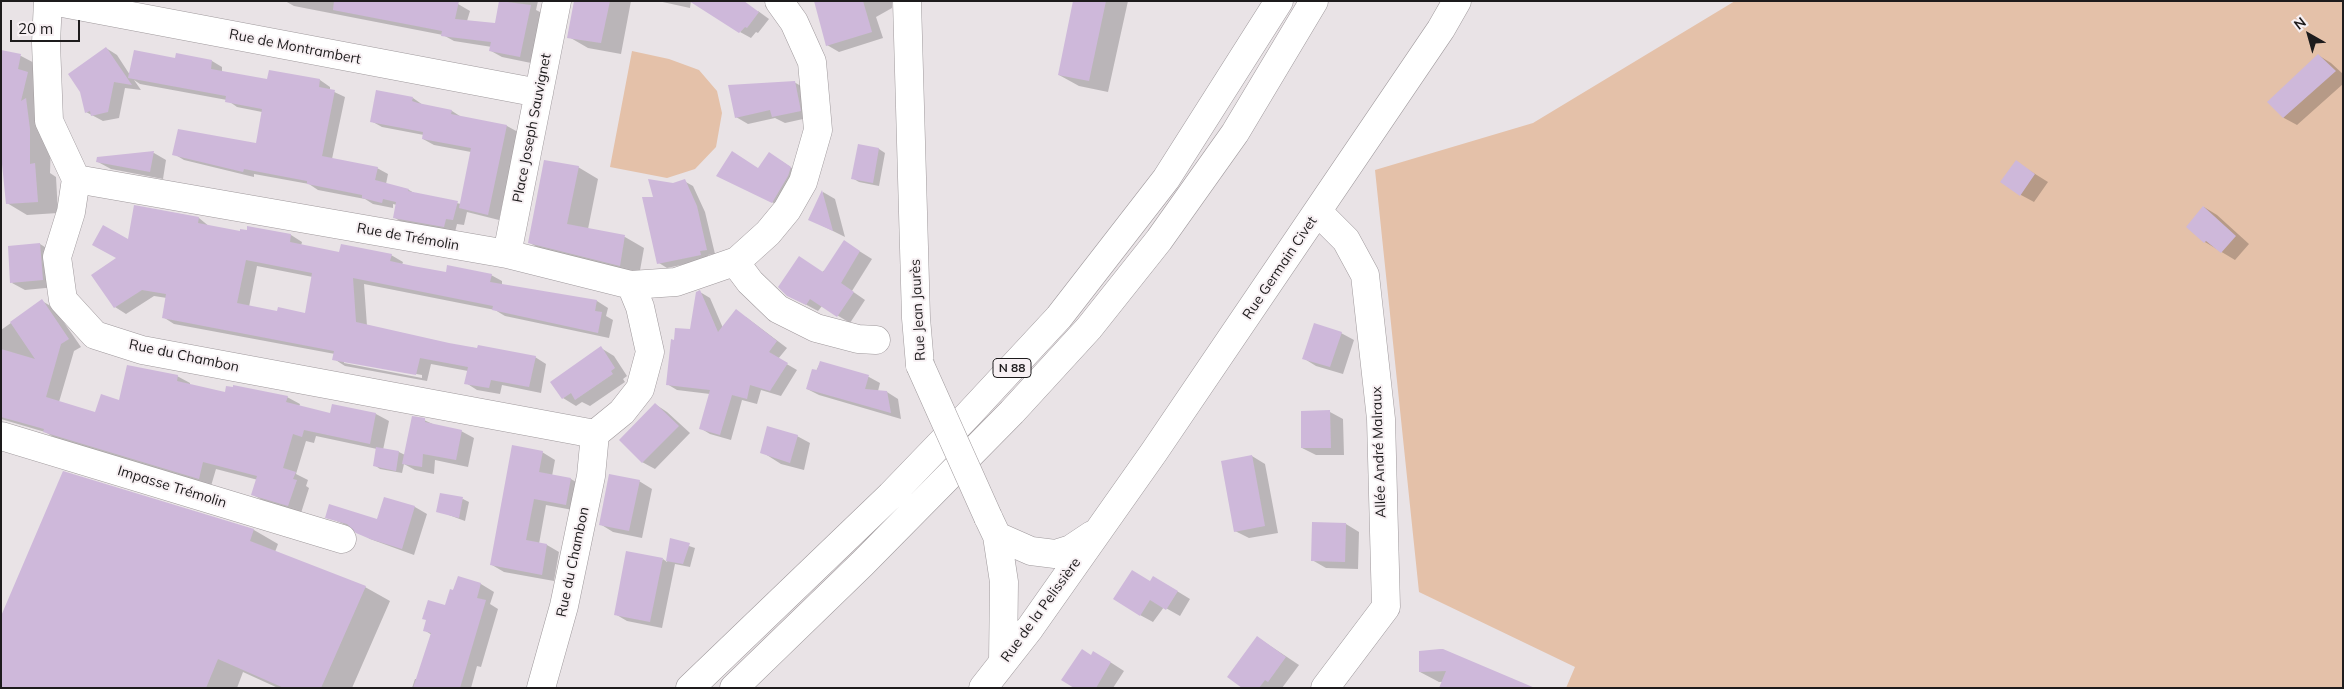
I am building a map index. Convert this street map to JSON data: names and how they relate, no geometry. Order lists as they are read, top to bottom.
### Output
{
  "streets": {
    "main road": [
      "Rue de Montrambert",
      "Place Joseph Sauvignet",
      "Rue de Trémolin",
      "Rue Germain Civet",
      "Rue Jean Jaurès",
      "Rue du Chambon",
      "N 88",
      "Allée André Malraux",
      "Impasse Trémolin",
      "Rue de la Pelissière"
    ]
  },
  "crossings": [
    ["Rue de Montrambert", "Place Joseph Sauvignet"],
    ["Place Joseph Sauvignet", "Rue de Trémolin"],
    ["Rue de Trémolin", "Rue du Chambon"],
    ["Rue Germain Civet", "Allée André Malraux"],
    ["Rue Germain Civet", "Rue de la Pelissière"],
    ["Rue Jean Jaurès", "Rue de la Pelissière"]
  ],
  "scale_bar": "20 m",
  "north": "top left"
}
